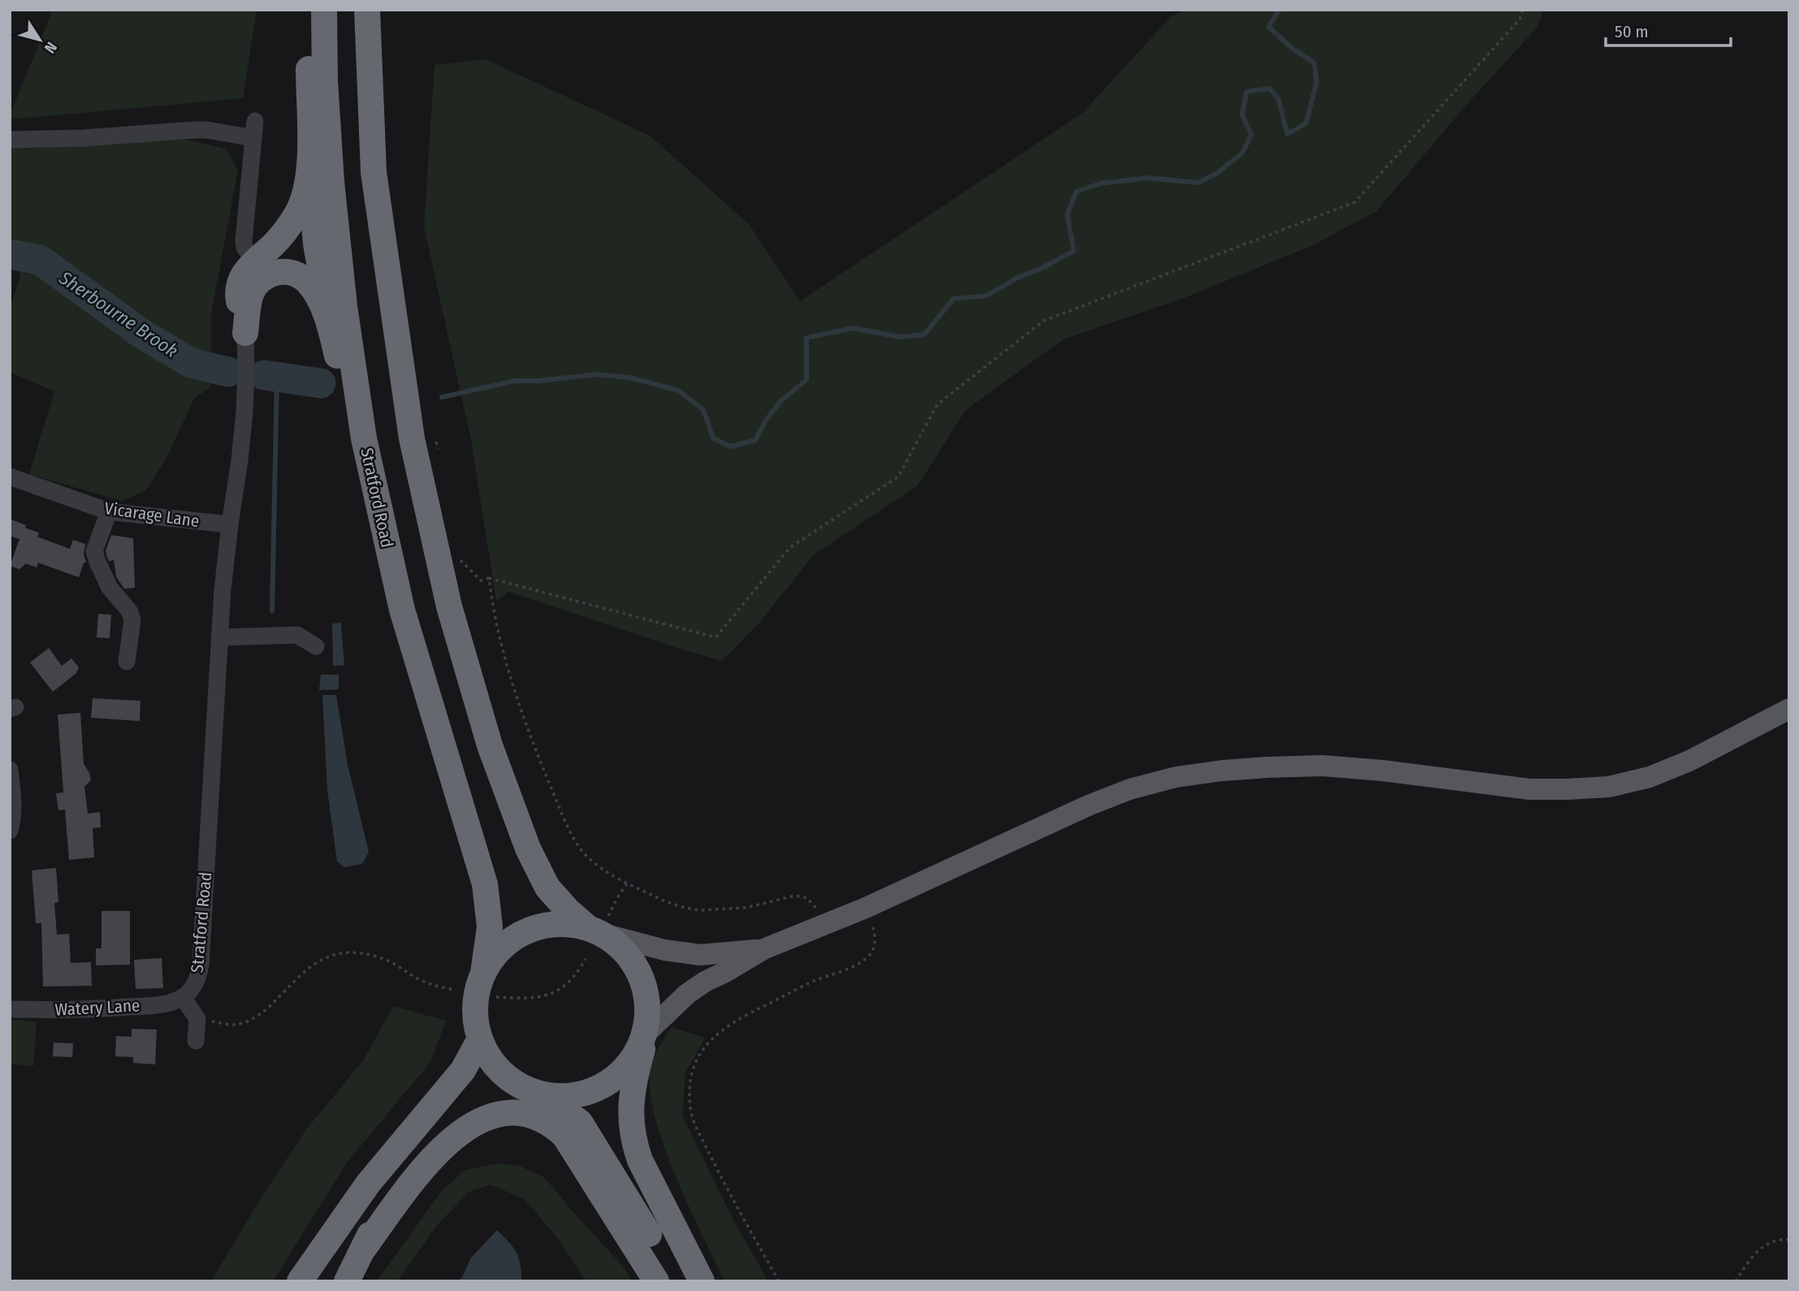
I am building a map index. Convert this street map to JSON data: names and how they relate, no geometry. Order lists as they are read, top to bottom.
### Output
{
  "streets": {
    "highway": ["Stratford Road"],
    "street": ["Vicarage Lane", "Watery Lane"]
  },
  "crossings": [
    ["Stratford Road", "Vicarage Lane"],
    ["Stratford Road", "Watery Lane"]
  ],
  "water": ["Sherbourne Brook"],
  "scale_bar": "50 m",
  "north": "bottom right"
}
